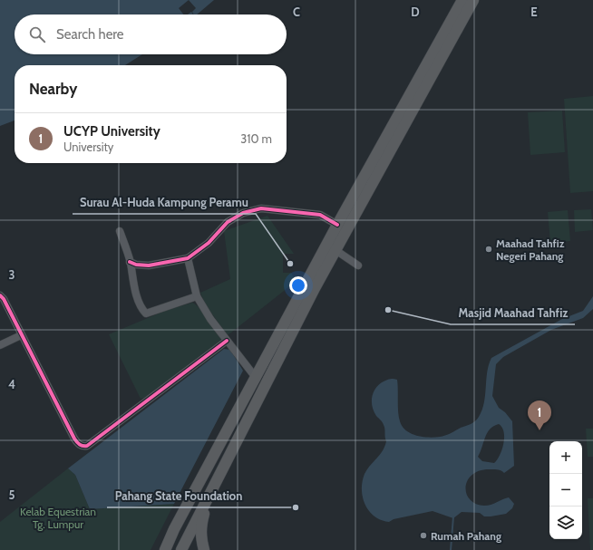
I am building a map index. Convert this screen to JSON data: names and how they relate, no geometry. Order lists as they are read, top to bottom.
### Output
{
  "parks": ["Kelab Equestrian Tg. Lumpur"],
  "places": [
    "Maahad Tahfiz Negeri Pahang",
    "Surau Al-Huda Kampung Peramu",
    "Masjid Maahad Tahfiz",
    "Pahang State Foundation",
    "Rumah Pahang"
  ],
  "page": {
    "search": "Search here",
    "heading": "Nearby",
    "list": [
      {
        "mark": "1",
        "name": "UCYP University",
        "note": "University",
        "value": "310 m"
      }
    ],
    "pins": "1",
    "map_buttons": ["+", "−"]
  },
  "grid": {
    "columns": ["C", "D", "E"],
    "rows": ["3", "4", "5"]
  }
}
